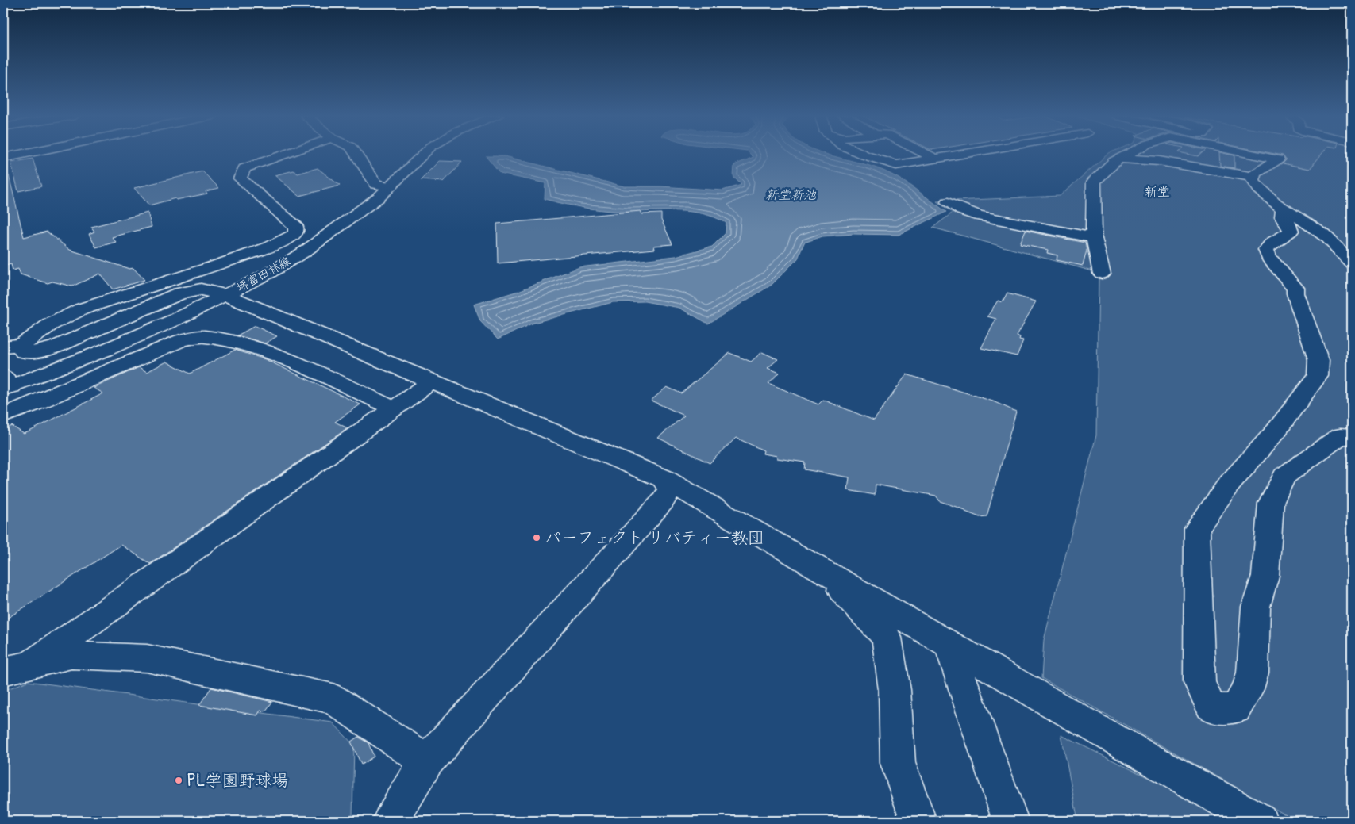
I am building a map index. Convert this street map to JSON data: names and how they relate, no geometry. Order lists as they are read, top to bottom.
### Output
{
  "streets": {
    "main road": ["堺富田林線"]
  },
  "districts": ["新堂"],
  "water": ["新堂新池"],
  "places": ["パーフェクト リバティー教団", "PL学園野球場"]
}
